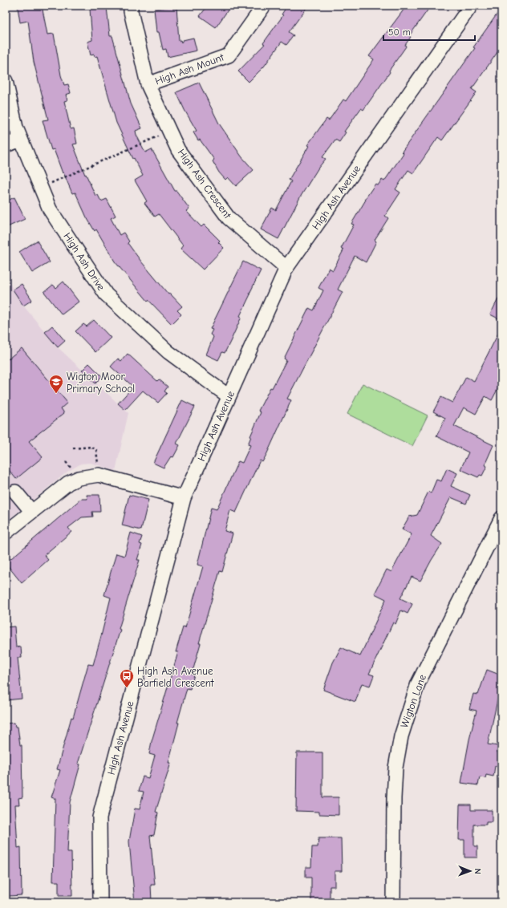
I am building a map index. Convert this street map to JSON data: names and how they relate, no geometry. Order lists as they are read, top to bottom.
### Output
{
  "streets": {
    "street": [
      "High Ash Mount",
      "High Ash Crescent",
      "High Ash Avenue",
      "High Ash Drive",
      "Wigton Lane"
    ]
  },
  "crossings": [
    ["High Ash Mount", "High Ash Crescent"],
    ["High Ash Crescent", "High Ash Avenue"],
    ["High Ash Avenue", "High Ash Drive"]
  ],
  "places": {
    "school or university": ["Wigton Moor Primary School"],
    "bus stop": ["High Ash Avenue Barfield Crescent"]
  },
  "scale_bar": "50 m",
  "north": "right"
}
